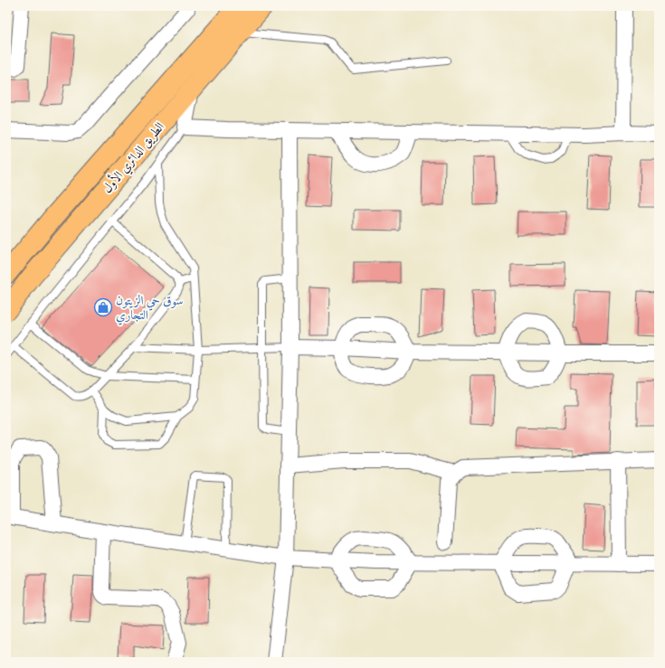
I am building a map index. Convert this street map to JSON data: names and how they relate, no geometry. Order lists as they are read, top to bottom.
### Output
{
  "streets": {
    "main road": ["الطريق الدائري الأول"]
  },
  "places": {
    "shop": ["سوق حي الزيتون التجاري"]
  }
}
